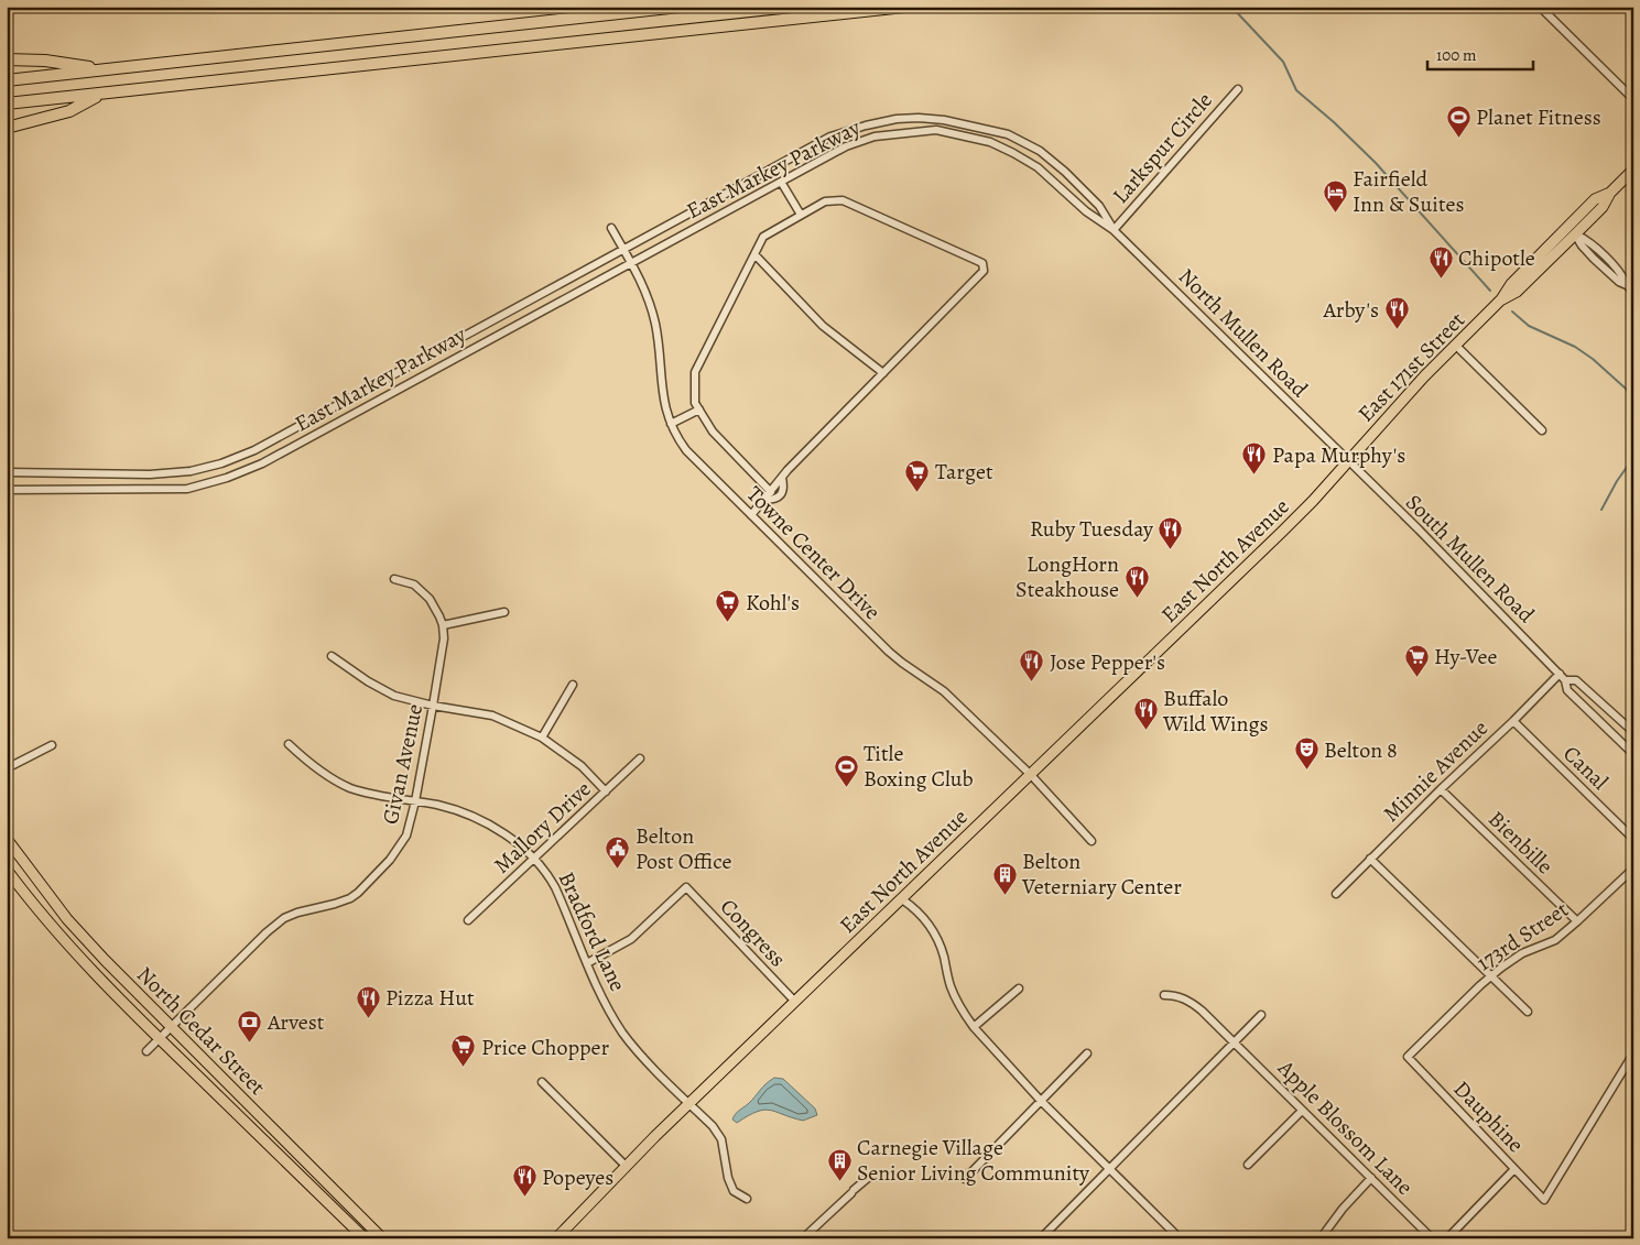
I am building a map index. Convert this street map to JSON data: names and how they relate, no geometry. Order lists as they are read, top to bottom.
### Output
{
  "streets": {
    "main road": ["East 171st Street", "East North Avenue", "North Cedar Street"],
    "street": [
      "Larkspur Circle",
      "East Markey Parkway",
      "North Mullen Road",
      "Towne Center Drive",
      "South Mullen Road",
      "Givan Avenue",
      "Canal",
      "Minnie Avenue",
      "Mallory Drive",
      "Bienbille",
      "Bradford Lane",
      "Congress",
      "173rd Street",
      "Dauphine",
      "Apple Blossom Lane"
    ]
  },
  "crossings": [
    ["Larkspur Circle", "East Markey Parkway"],
    ["Larkspur Circle", "North Mullen Road"],
    ["East Markey Parkway", "North Mullen Road"],
    ["East Markey Parkway", "Towne Center Drive"],
    ["North Mullen Road", "East 171st Street"],
    ["North Mullen Road", "South Mullen Road"],
    ["North Mullen Road", "East North Avenue"],
    ["East 171st Street", "South Mullen Road"],
    ["East 171st Street", "East North Avenue"],
    ["Towne Center Drive", "East North Avenue"],
    ["South Mullen Road", "East North Avenue"],
    ["South Mullen Road", "Minnie Avenue"],
    ["East North Avenue", "Bradford Lane"],
    ["East North Avenue", "Congress"],
    ["Givan Avenue", "Bradford Lane"],
    ["Givan Avenue", "North Cedar Street"],
    ["Canal", "Minnie Avenue"],
    ["Minnie Avenue", "Bienbille"],
    ["Mallory Drive", "Bradford Lane"],
    ["Bienbille", "173rd Street"],
    ["Bradford Lane", "Congress"],
    ["173rd Street", "Dauphine"]
  ],
  "places": {
    "sports": ["Planet Fitness", "Title Boxing Club"],
    "hotel": ["Fairfield Inn & Suites"],
    "restaurant": [
      "Chipotle",
      "Arby's",
      "Papa Murphy's",
      "Ruby Tuesday",
      "LongHorn Steakhouse",
      "Jose Pepper's",
      "Buffalo Wild Wings",
      "Pizza Hut",
      "Popeyes"
    ],
    "supermarket": [
      "Target",
      "Kohl's",
      "Hy-Vee",
      "Price Chopper"
    ],
    "theatre": ["Belton 8"],
    "public building": ["Belton Post Office"],
    "building": ["Belton Veterniary Center", "Carnegie Village Senior Living Community"],
    "bank": ["Arvest"]
  },
  "scale_bar": "100 m"
}
